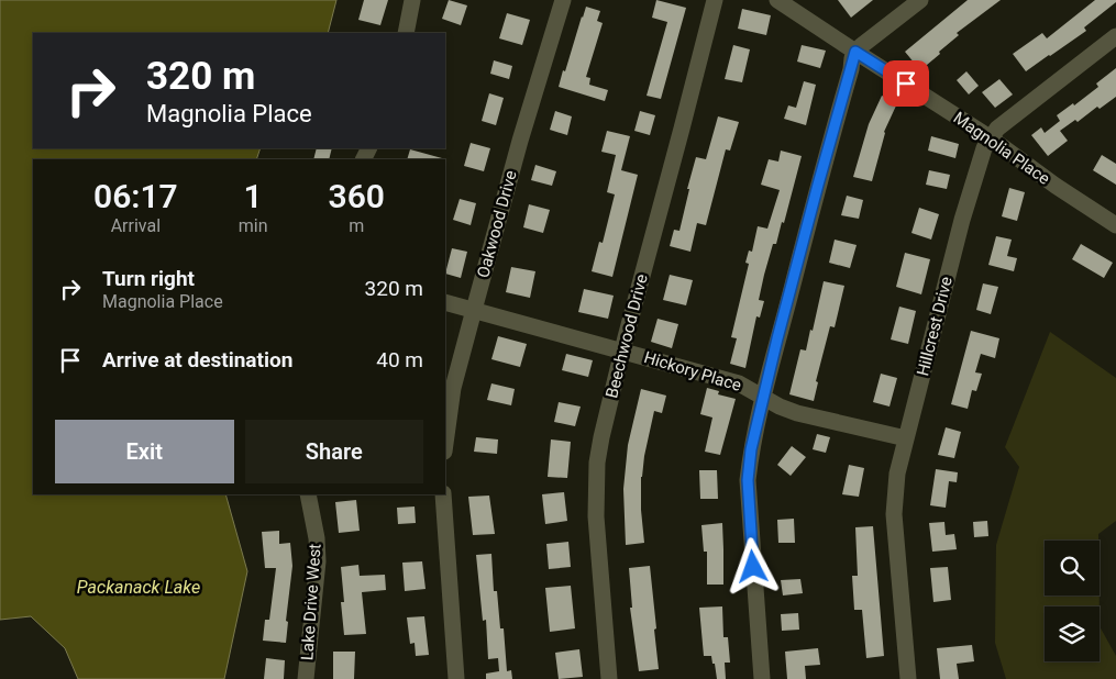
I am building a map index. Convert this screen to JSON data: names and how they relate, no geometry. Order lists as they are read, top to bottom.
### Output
{
  "streets": {
    "street": [
      "Magnolia Place",
      "Oakwood Drive",
      "Hillcrest Drive",
      "Beechwood Drive",
      "Hickory Place",
      "Lake Drive West"
    ]
  },
  "crossings": [
    ["Magnolia Place", "Hillcrest Drive"],
    ["Oakwood Drive", "Hickory Place"],
    ["Hillcrest Drive", "Hickory Place"],
    ["Beechwood Drive", "Hickory Place"]
  ],
  "water": ["Packanack Lake"],
  "page": {
    "turn": ["320 m", "Magnolia Place"],
    "eta": [
      "06:17",
      "Arrival",
      "1",
      "min",
      "360",
      "m"
    ],
    "list": [
      {
        "name": "Turn right",
        "note": "Magnolia Place",
        "value": "320 m"
      },
      {
        "name": "Arrive at destination",
        "value": "40 m"
      }
    ],
    "buttons": ["Exit", "Share"]
  }
}
